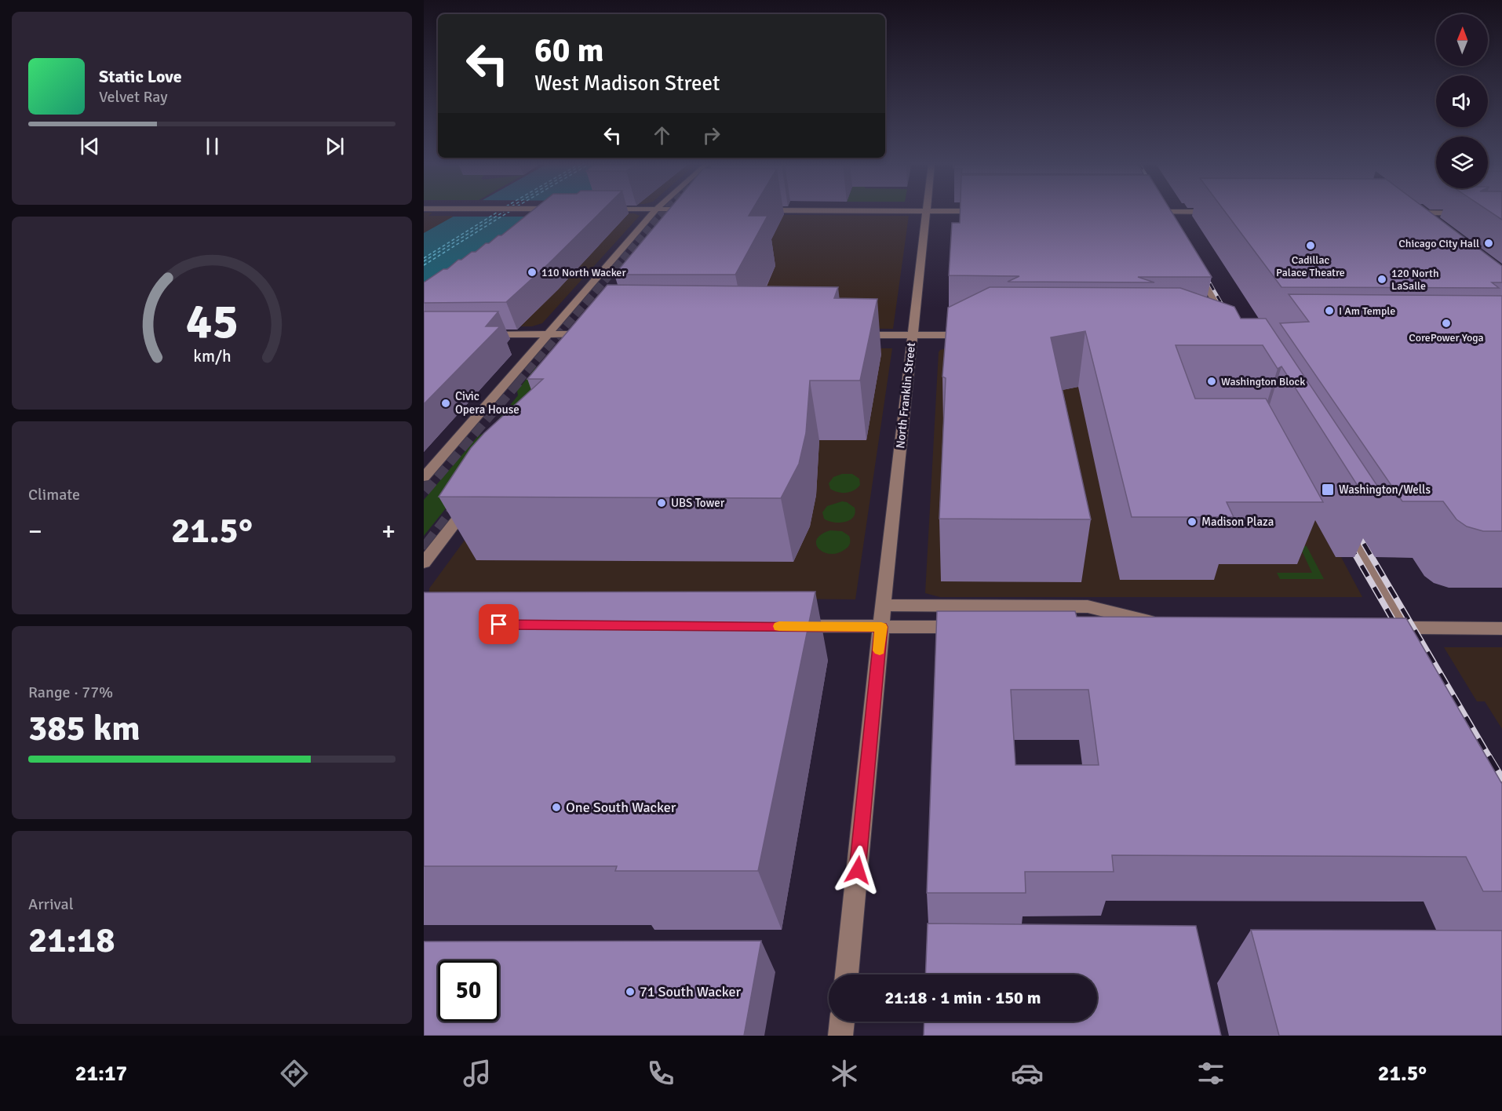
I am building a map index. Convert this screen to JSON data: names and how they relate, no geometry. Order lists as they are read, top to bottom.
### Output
{
  "streets": {
    "main road": ["North Franklin Street"]
  },
  "places": {
    "other": [
      "Chicago City Hall",
      "Cadillac Palace Theatre",
      "110 North Wacker",
      "120 North LaSalle",
      "I Am Temple",
      "CorePower Yoga",
      "Washington Block",
      "Civic Opera House",
      "UBS Tower",
      "Madison Plaza",
      "One South Wacker",
      "71 South Wacker"
    ],
    "transit": ["Washington/Wells"]
  },
  "north": "top",
  "page": {
    "turn": ["60 m", "West Madison Street"],
    "song": ["Static Love", "Velvet Ray"],
    "tile": [
      "Climate",
      ["Range · 77%", "385 km"],
      ["Arrival", "21:18"]
    ],
    "heat": ["−", "21.5°", "+"],
    "limit": "50",
    "trip": "21:18 · 1 min · 150 m",
    "tabs": ["21:17", "21.5°"],
    "gauge": ["45", "km/h"]
  }
}
